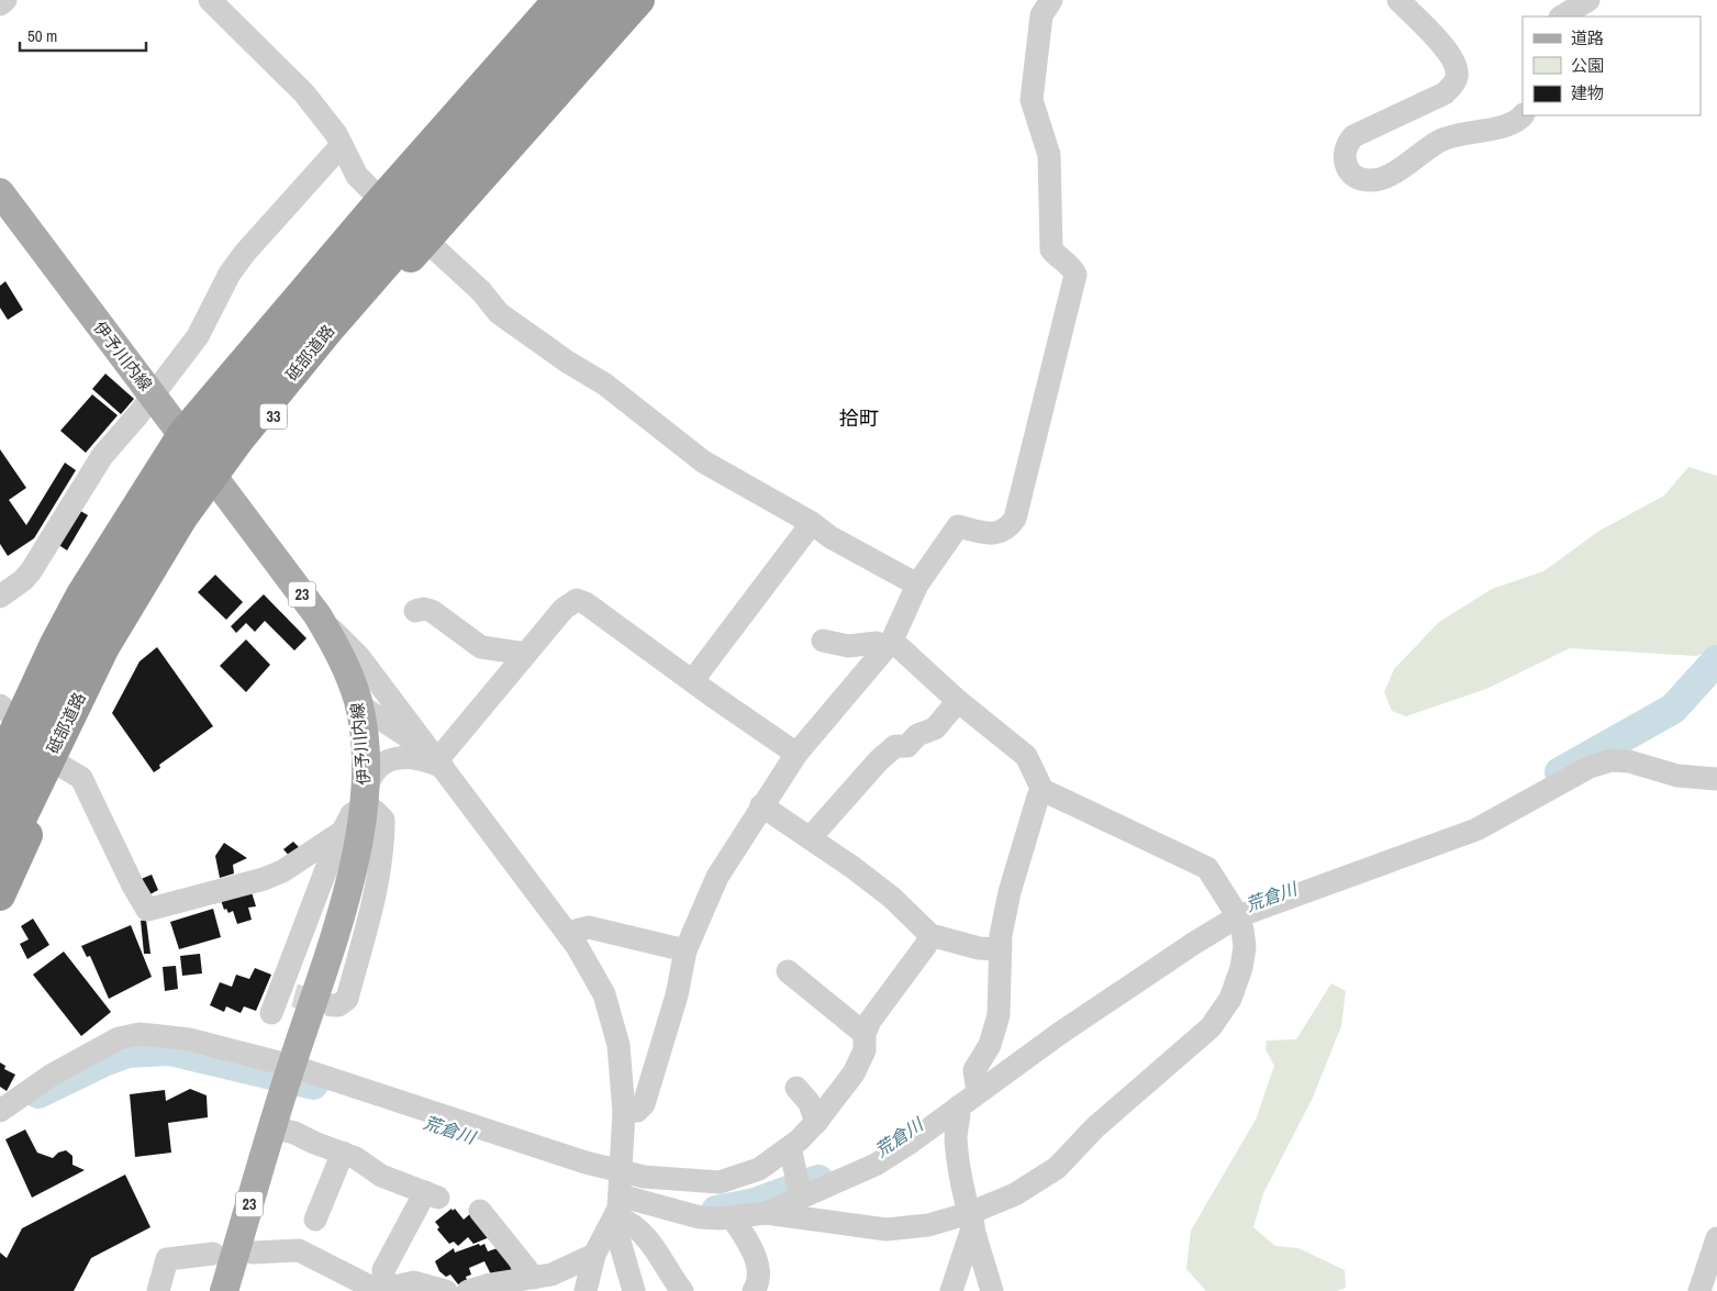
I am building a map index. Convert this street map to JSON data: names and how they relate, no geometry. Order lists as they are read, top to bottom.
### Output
{
  "streets": {
    "highway": ["砥部道路", "33"],
    "main road": ["伊予川内線", "23"]
  },
  "crossings": [
    ["伊予川内線", "33"]
  ],
  "districts": ["拾町"],
  "water": ["荒倉川"],
  "legend": ["道路", "公園", "建物"],
  "scale_bar": "50 m"
}
